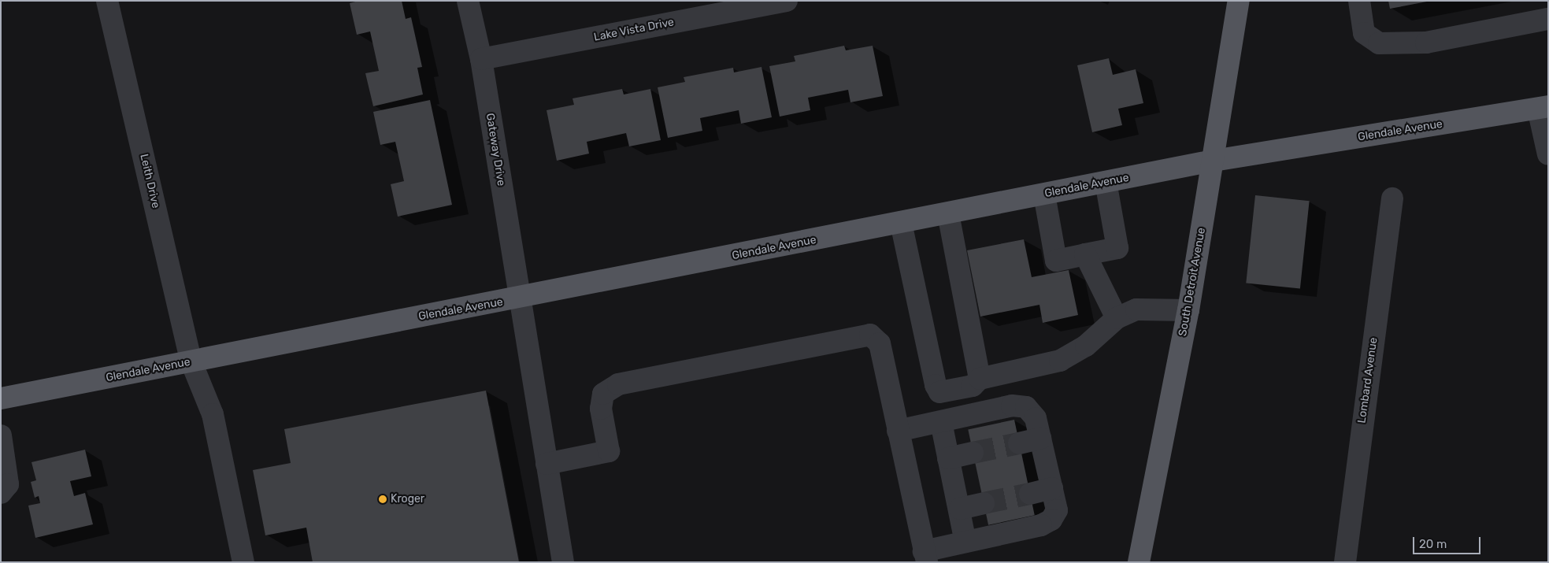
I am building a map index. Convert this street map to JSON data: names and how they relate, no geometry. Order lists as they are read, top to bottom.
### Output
{
  "streets": {
    "main road": ["Glendale Avenue", "South Detroit Avenue"],
    "street": [
      "Lake Vista Drive",
      "Gateway Drive",
      "Leith Drive",
      "Lombard Avenue"
    ]
  },
  "crossings": [
    ["Lake Vista Drive", "Gateway Drive"],
    ["Glendale Avenue", "Gateway Drive"],
    ["Glendale Avenue", "Leith Drive"],
    ["Glendale Avenue", "South Detroit Avenue"]
  ],
  "places": ["Kroger"],
  "scale_bar": "20 m"
}
